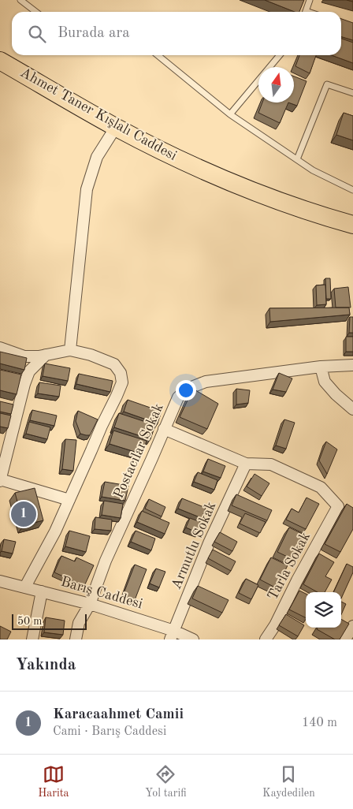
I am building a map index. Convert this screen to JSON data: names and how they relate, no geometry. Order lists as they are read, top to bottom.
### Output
{
  "streets": {
    "main road": ["Ahmet Taner Kışlalı Caddesi"],
    "street": [
      "Postacılar Sokak",
      "Armutlu Sokak",
      "Tarla Sokak",
      "Barış Caddesi"
    ]
  },
  "crossings": [
    ["Postacılar Sokak", "Barış Caddesi"],
    ["Armutlu Sokak", "Tarla Sokak"],
    ["Armutlu Sokak", "Barış Caddesi"]
  ],
  "scale_bar": "50 m",
  "north": "top",
  "page": {
    "search": "Burada ara",
    "pins": "1",
    "scale": "50 m",
    "heading": "Yakında",
    "list": [
      {
        "mark": "1",
        "name": "Karacaahmet Camii",
        "note": "Cami · Barış Caddesi",
        "value": "140 m"
      }
    ],
    "nav": ["Harita", "Yol tarifi", "Kaydedilen"]
  }
}
